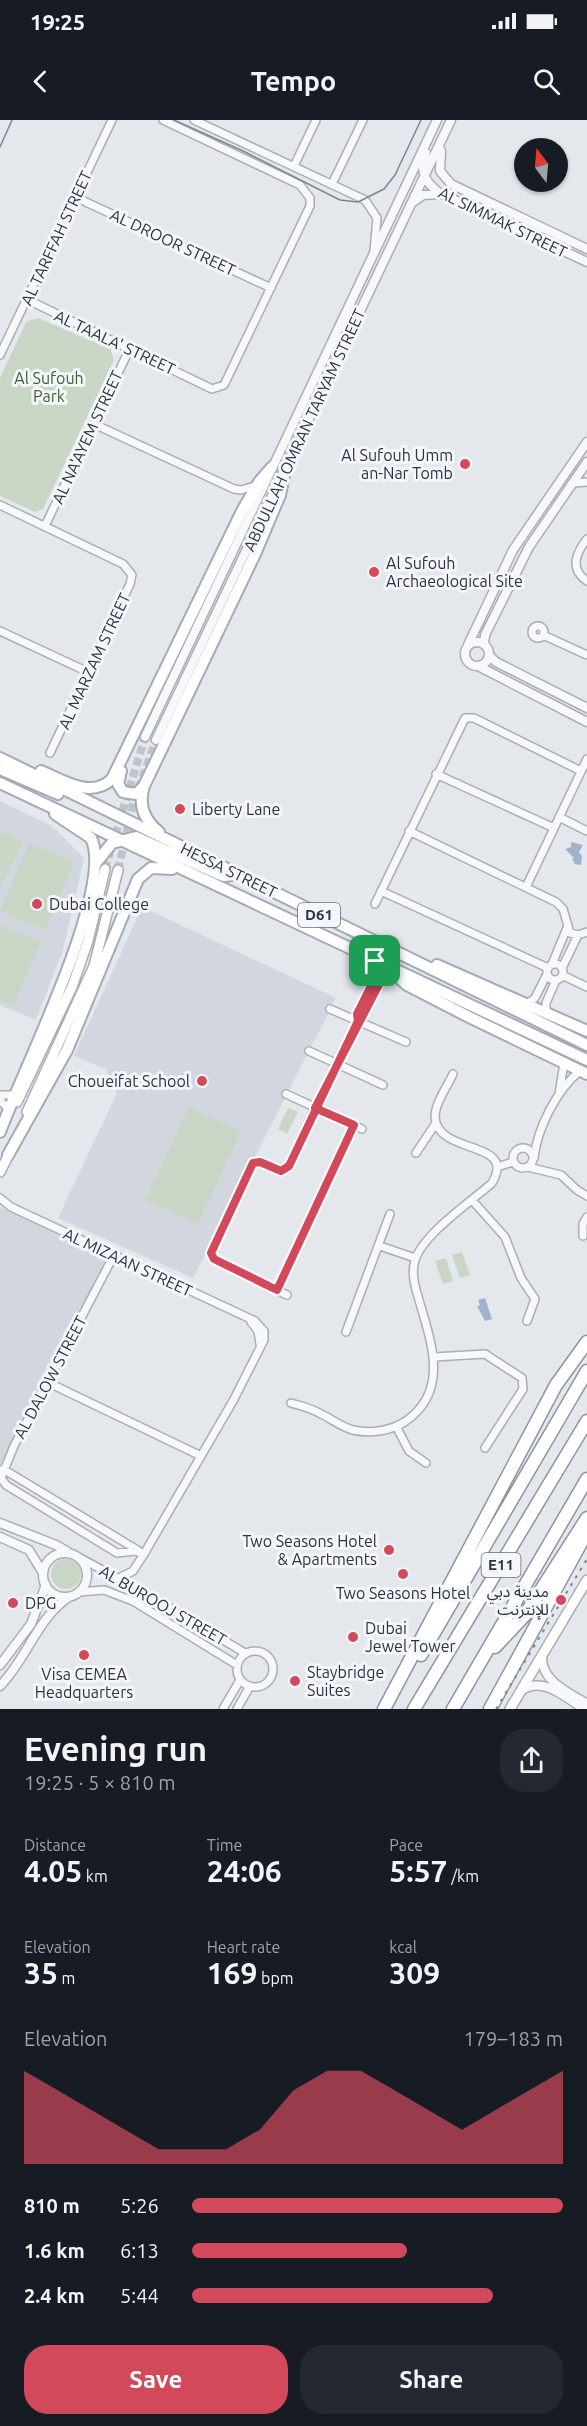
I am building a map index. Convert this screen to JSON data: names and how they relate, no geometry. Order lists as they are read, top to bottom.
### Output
{
  "streets": {
    "highway": ["E11"],
    "main road": ["HESSA STREET", "D61"],
    "street": [
      "AL SIMMAK STREET",
      "AL TARFFAH STREET",
      "AL DROOR STREET",
      "AL TAALA' STREET",
      "ABDULLAH OMRAN TARYAM STREET",
      "AL NA'AYEM STREET",
      "AL MARZAM STREET",
      "AL MIZAAN STREET",
      "AL DALOW STREET",
      "AL BUROOJ STREET"
    ]
  },
  "crossings": [
    ["AL SIMMAK STREET", "ABDULLAH OMRAN TARYAM STREET"],
    ["AL TARFFAH STREET", "AL DROOR STREET"],
    ["AL TARFFAH STREET", "AL TAALA' STREET"],
    ["AL DROOR STREET", "AL TAALA' STREET"],
    ["AL TAALA' STREET", "AL NA'AYEM STREET"],
    ["AL NA'AYEM STREET", "AL MARZAM STREET"],
    ["AL MIZAAN STREET", "AL DALOW STREET"],
    ["AL MIZAAN STREET", "AL BUROOJ STREET"]
  ],
  "parks": ["Al Sufouh Park"],
  "places": [
    "Al Sufouh Umm an-Nar Tomb",
    "Al Sufouh Archaeological Site",
    "Liberty Lane",
    "Dubai College",
    "Choueifat School",
    "Two Seasons Hotel & Apartments",
    "Two Seasons Hotel",
    "مدينة دبي للإنترنت",
    "DPG",
    "Dubai Jewel Tower",
    "Visa CEMEA Headquarters",
    "Staybridge Suites"
  ],
  "north": "top",
  "page": {
    "status": "19:25",
    "header": "Tempo",
    "heading": ["Evening run", "19:25 · 5 × 810 m"],
    "stats": [
      ["Distance", "4.05 km"],
      ["Time", "24:06"],
      ["Pace", "5:57 /km"],
      ["Elevation", "35 m"],
      ["Heart rate", "169 bpm"],
      ["kcal", "309"]
    ],
    "chart": ["Elevation", "179–183 m"],
    "list": [
      {
        "name": "810 m",
        "note": "5:26"
      },
      {
        "name": "1.6 km",
        "note": "6:13"
      },
      {
        "name": "2.4 km",
        "note": "5:44"
      }
    ],
    "buttons": ["Save", "Share"]
  }
}
